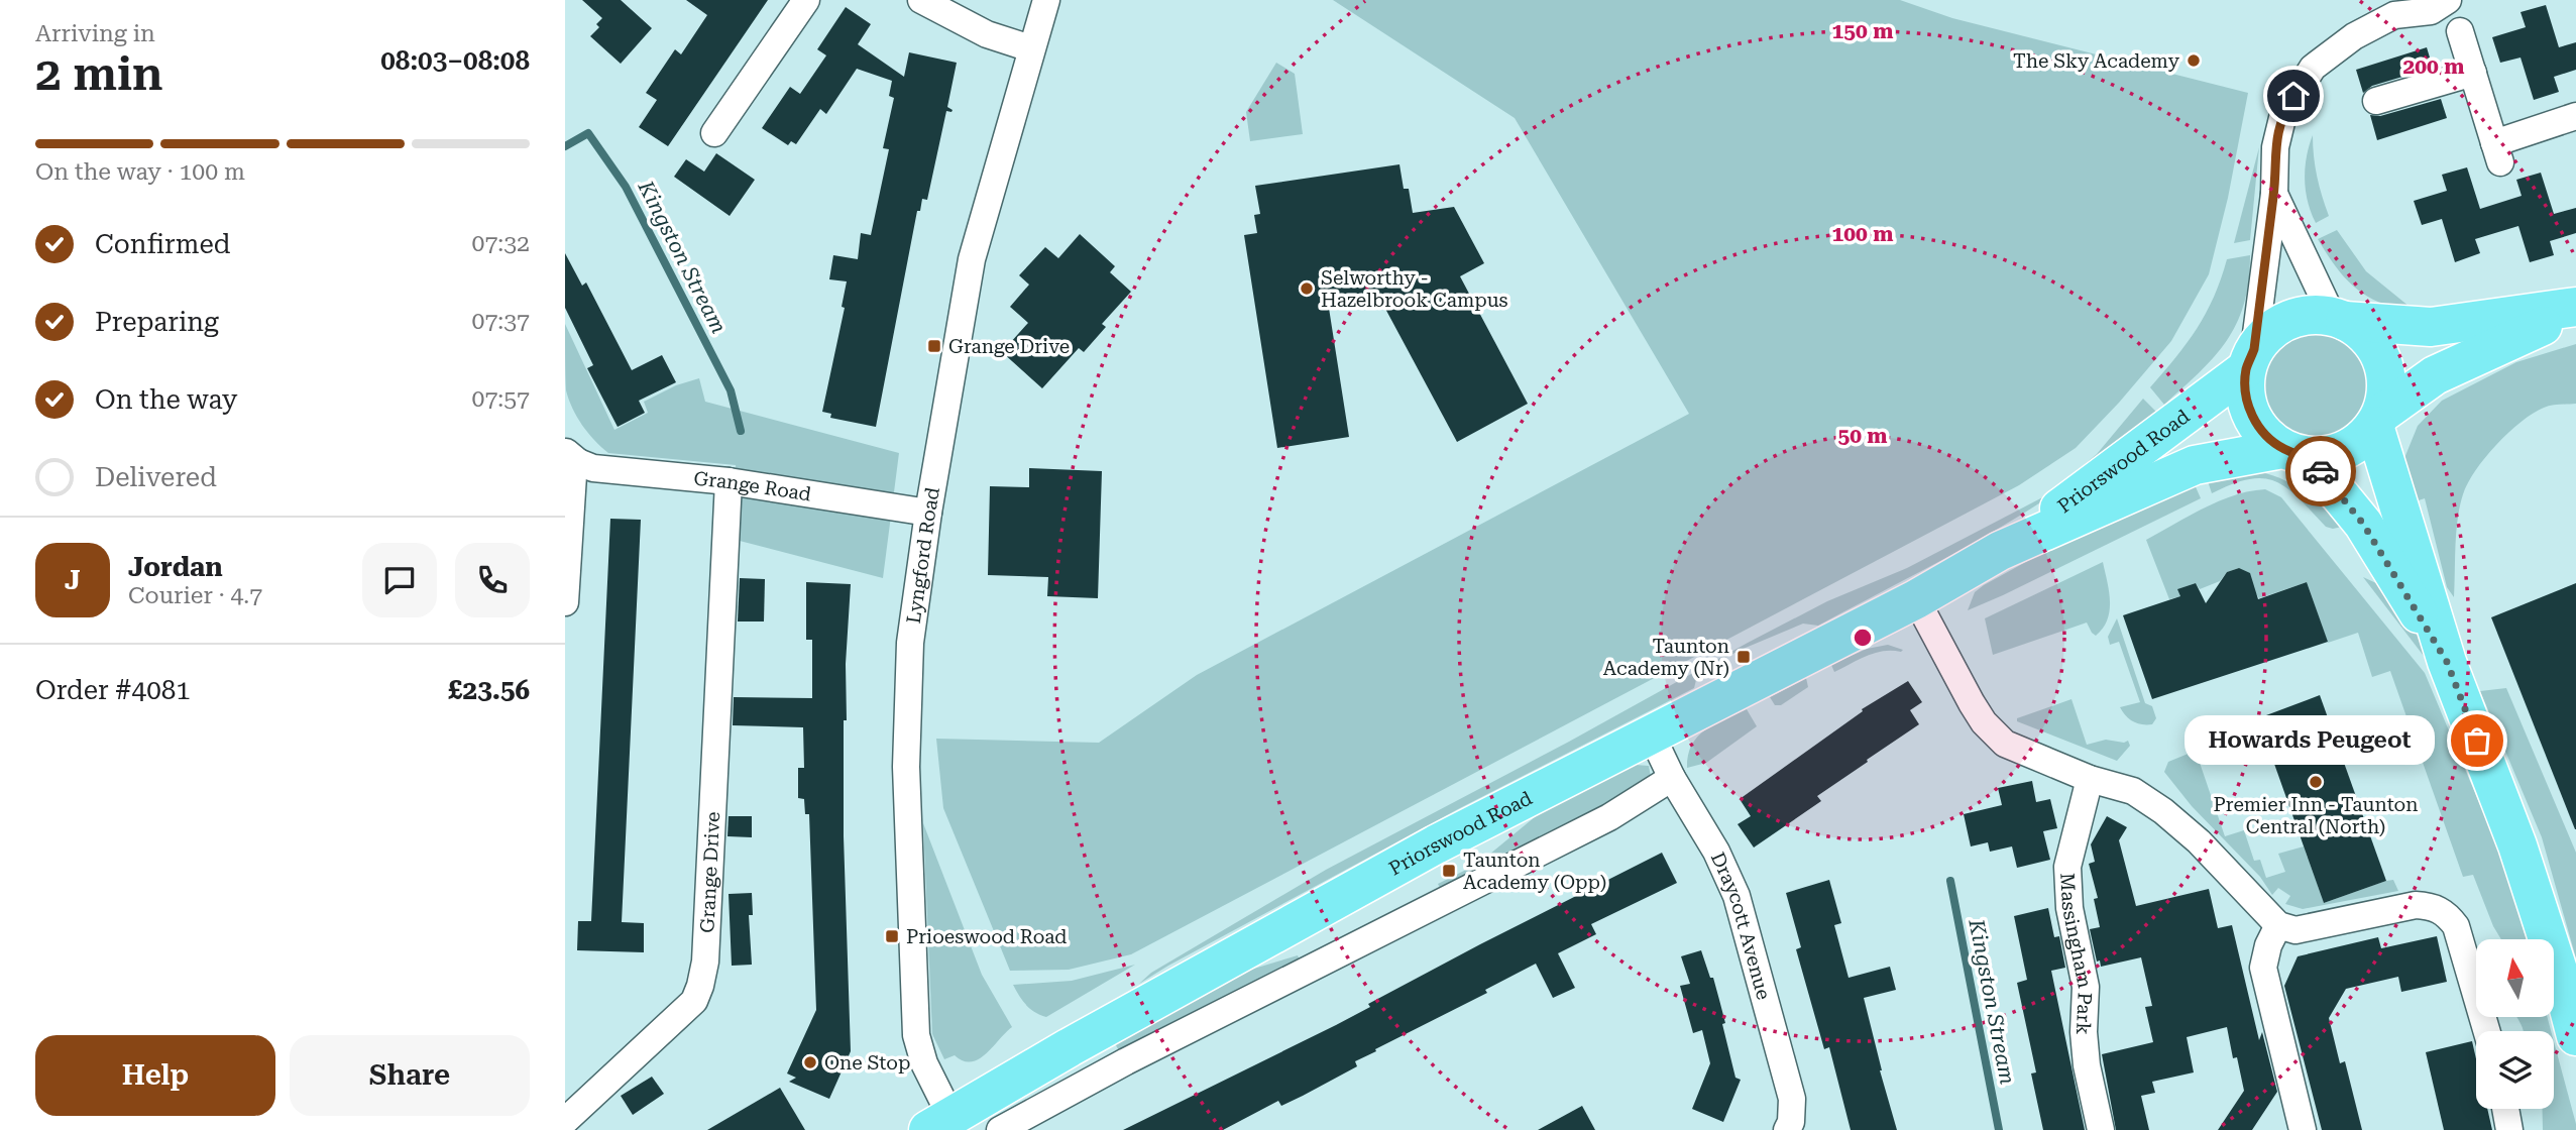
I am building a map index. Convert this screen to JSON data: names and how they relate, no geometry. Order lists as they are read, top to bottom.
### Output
{
  "streets": {
    "main road": ["Priorswood Road"],
    "street": [
      "Grange Road",
      "Lyngford Road",
      "Grange Drive",
      "Draycott Avenue",
      "Massingham Park"
    ]
  },
  "crossings": [
    ["Priorswood Road", "Lyngford Road"],
    ["Priorswood Road", "Draycott Avenue"],
    ["Grange Road", "Lyngford Road"],
    ["Grange Road", "Grange Drive"]
  ],
  "water": ["Kingston Stream"],
  "places": {
    "other": [
      "The Sky Academy",
      "Selworthy - Hazelbrook Campus",
      "Howards Peugeot",
      "Premier Inn - Taunton Central (North)",
      "One Stop"
    ],
    "transit": [
      "Grange Drive",
      "Taunton Academy (Nr)",
      "Taunton Academy (Opp)",
      "Prioeswood Road"
    ]
  },
  "north": "top",
  "page": {
    "heading": ["2 min", "Arriving in", "08:03–08:08"],
    "panel": [
      "Jordan",
      "Courier · 4.7",
      "Order #4081",
      "£23.56"
    ],
    "bar": "On the way · 100 m",
    "list": [
      ["Confirmed", "07:32"],
      ["Preparing", "07:37"],
      ["On the way", "07:57"],
      "Delivered"
    ],
    "round": "J",
    "bubble": "Howards Peugeot",
    "buttons": ["Help", "Share"]
  },
  "rings": [
    "150 m",
    "200 m",
    "100 m",
    "50 m"
  ]
}
